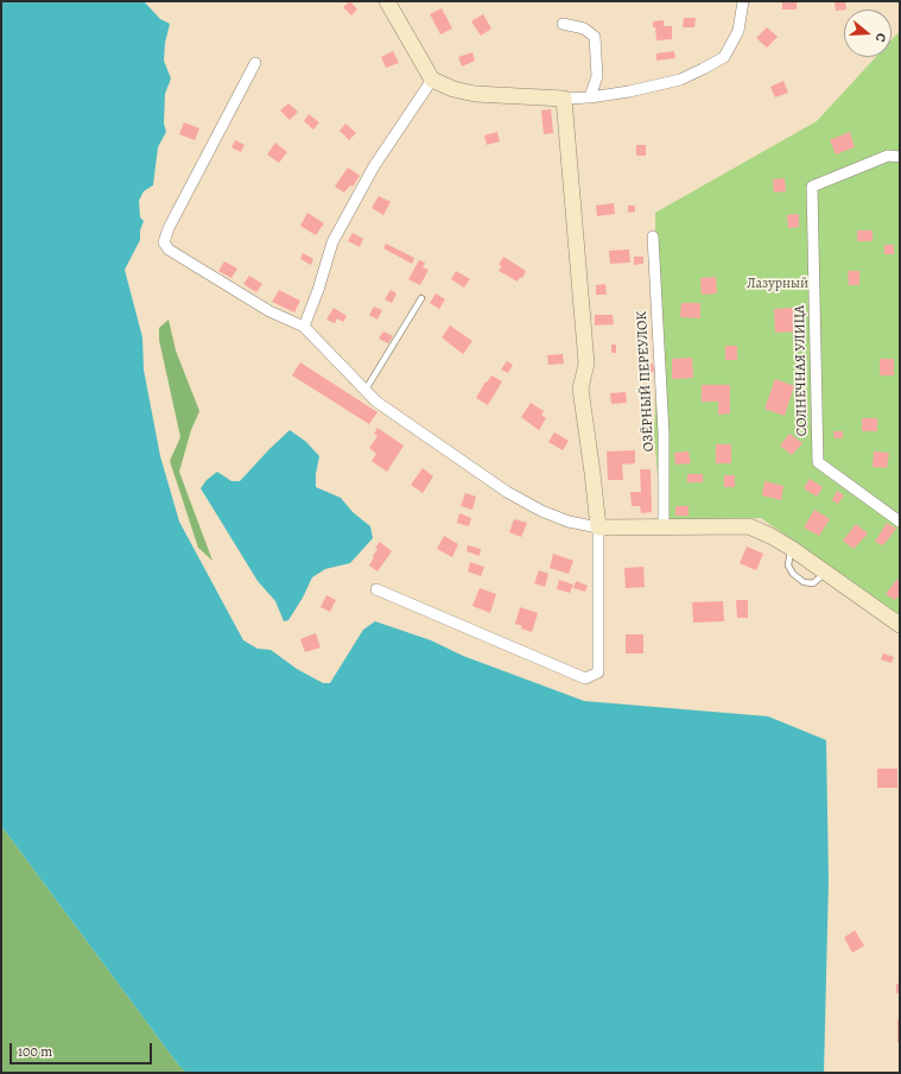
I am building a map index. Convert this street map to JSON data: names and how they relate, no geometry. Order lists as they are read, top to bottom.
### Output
{
  "streets": {
    "street": ["СОЛНЕЧНАЯ УЛИЦА", "ОЗЁРНЫЙ ПЕРЕУЛОК"]
  },
  "parks": ["Лазурный"],
  "scale_bar": "100 m",
  "north": "right"
}
